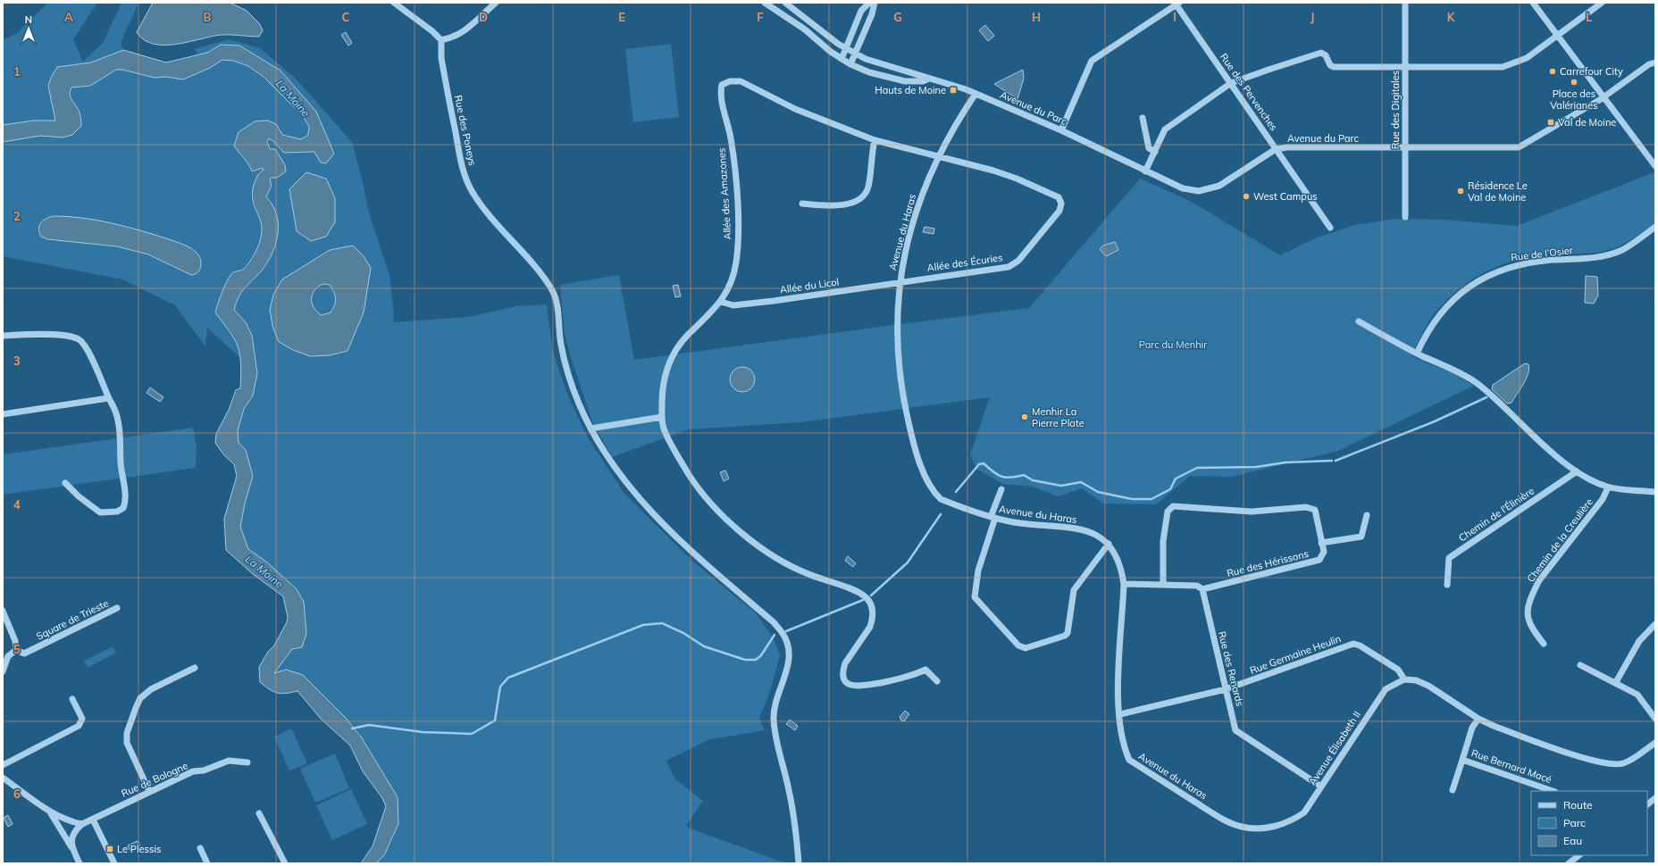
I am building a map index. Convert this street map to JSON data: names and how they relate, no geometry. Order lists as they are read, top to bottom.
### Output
{
  "streets": {
    "street": [
      "Rue des Pervenches",
      "Avenue du Parc",
      "Rue des Digitales",
      "Rue des Poneys",
      "Allée des Amazones",
      "Avenue du Haras",
      "Rue de l’Osier",
      "Allée des Écuries",
      "Allée du Licol",
      "Chemin de l'Élinière",
      "Chemin de la Creulière",
      "Rue des Hérissons",
      "Square de Trieste",
      "Rue Germaine Heulin",
      "Rue des Renards",
      "Avenue Élisabeth II",
      "Rue Bernard Macé",
      "Rue de Bologne"
    ]
  },
  "crossings": [
    ["Rue des Pervenches", "Avenue du Parc"],
    ["Avenue du Parc", "Rue des Digitales"],
    ["Avenue du Parc", "Avenue du Haras"],
    ["Allée des Amazones", "Avenue du Haras"],
    ["Allée des Amazones", "Allée des Écuries"],
    ["Allée des Amazones", "Allée du Licol"],
    ["Avenue du Haras", "Allée des Écuries"],
    ["Avenue du Haras", "Allée du Licol"],
    ["Avenue du Haras", "Rue Germaine Heulin"],
    ["Avenue du Haras", "Avenue Élisabeth II"],
    ["Allée des Écuries", "Allée du Licol"],
    ["Rue des Hérissons", "Rue des Renards"],
    ["Rue Germaine Heulin", "Rue des Renards"],
    ["Rue Germaine Heulin", "Avenue Élisabeth II"],
    ["Rue des Renards", "Avenue Élisabeth II"]
  ],
  "water": ["La Moine"],
  "parks": ["Parc du Menhir"],
  "places": {
    "other": [
      "Carrefour City",
      "Place des Valérianes",
      "Résidence Le Val de Moine",
      "West Campus",
      "Menhir La Pierre Plate"
    ],
    "transit": ["Hauts de Moine", "Val de Moine", "Le Plessis"]
  },
  "legend": ["Route", "Parc", "Eau"],
  "north": "top",
  "grid": {
    "columns": [
      "A",
      "B",
      "C",
      "D",
      "E",
      "F",
      "G",
      "H",
      "I",
      "J",
      "K",
      "L"
    ],
    "rows": [
      "1",
      "2",
      "3",
      "4",
      "5",
      "6"
    ]
  }
}
